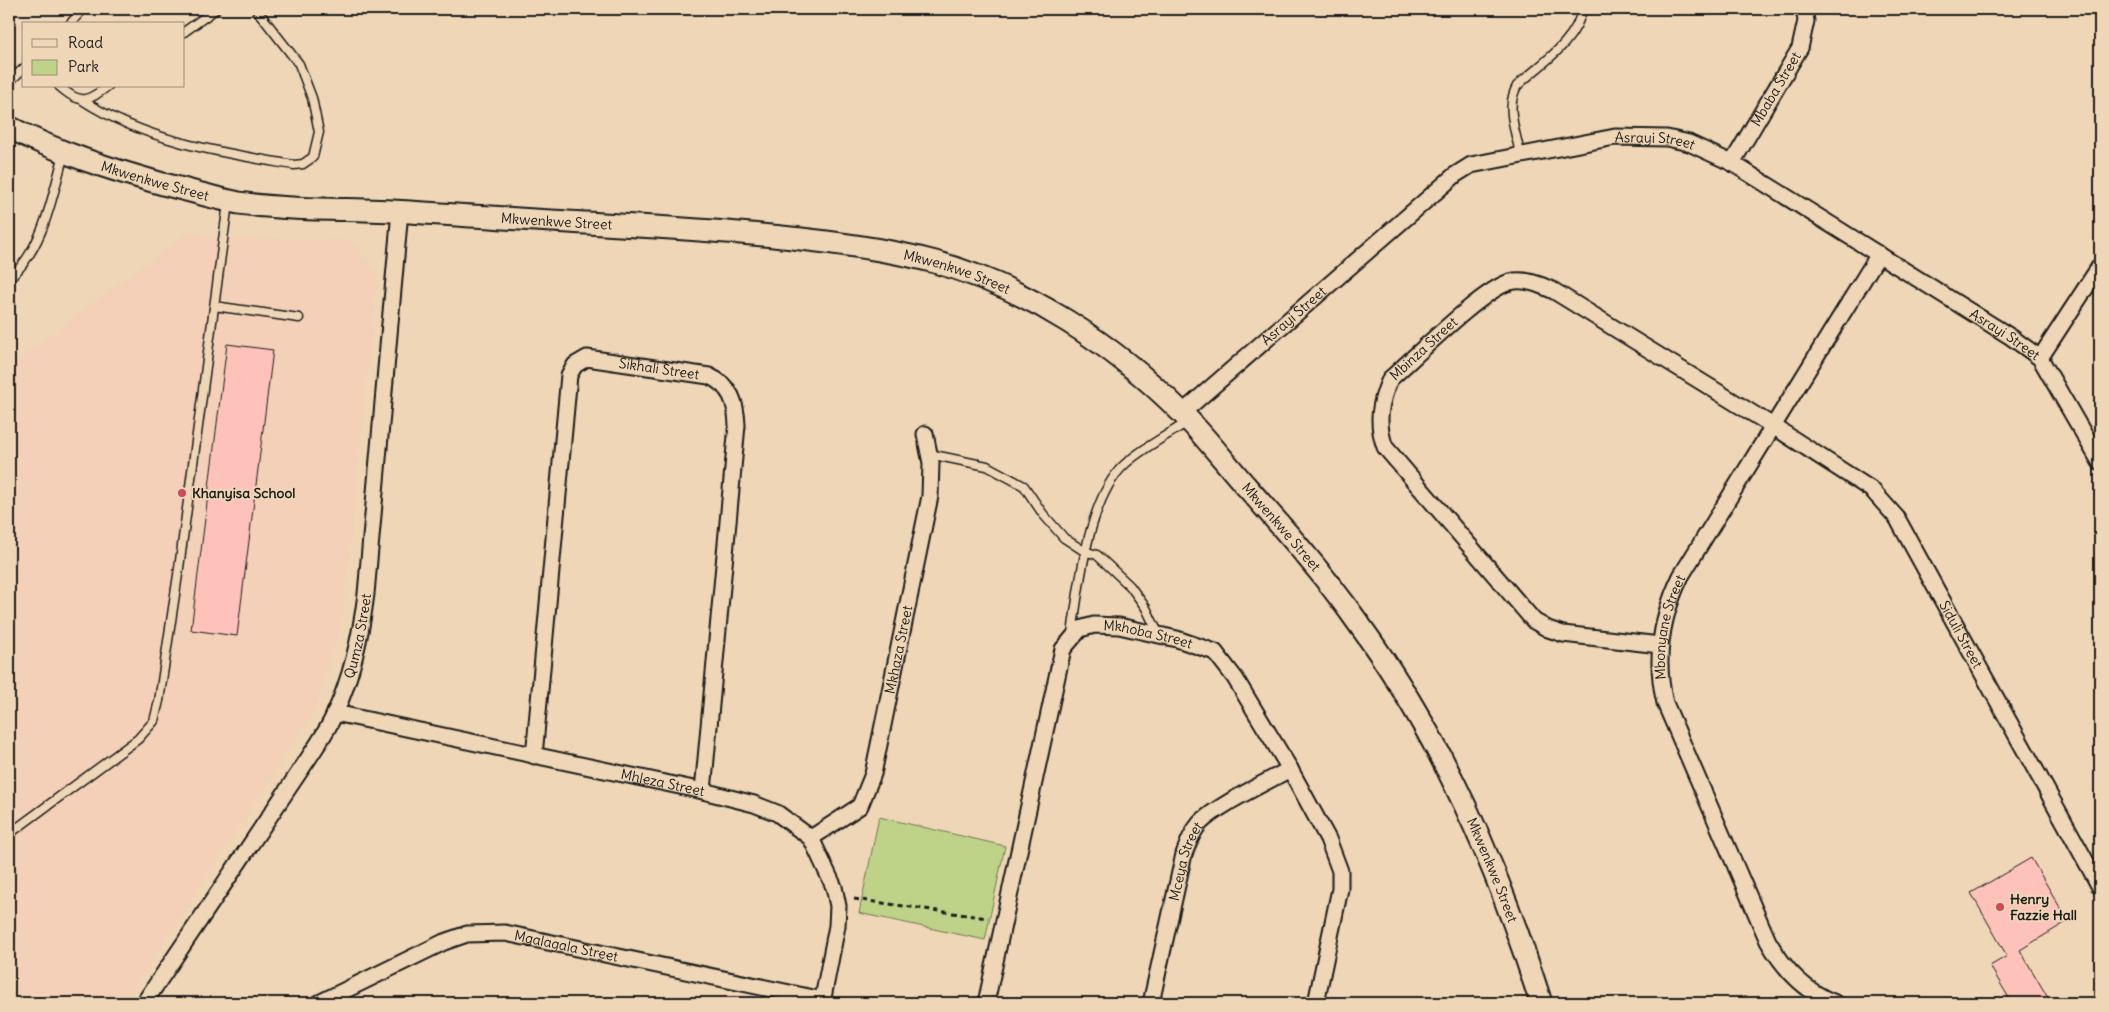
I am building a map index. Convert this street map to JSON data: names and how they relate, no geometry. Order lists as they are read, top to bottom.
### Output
{
  "streets": {
    "street": [
      "Mbaba Street",
      "Asrayi Street",
      "Mkwenkwe Street",
      "Mbinza Street",
      "Sikhali Street",
      "Mbonyane Street",
      "Siduli Street",
      "Mkhoba Street",
      "Qumza Street",
      "Mkhaza Street",
      "Mhleza Street",
      "Mceya Street",
      "Mgalagala Street"
    ]
  },
  "crossings": [
    ["Mbaba Street", "Asrayi Street"],
    ["Asrayi Street", "Mkwenkwe Street"],
    ["Asrayi Street", "Mbonyane Street"],
    ["Mkwenkwe Street", "Qumza Street"],
    ["Mbinza Street", "Mbonyane Street"],
    ["Mbinza Street", "Siduli Street"],
    ["Sikhali Street", "Mhleza Street"],
    ["Mbonyane Street", "Siduli Street"],
    ["Mkhoba Street", "Mceya Street"],
    ["Qumza Street", "Mhleza Street"],
    ["Mkhaza Street", "Mhleza Street"]
  ],
  "places": ["Khanyisa School", "Henry Fazzie Hall"],
  "legend": ["Road", "Park"]
}
